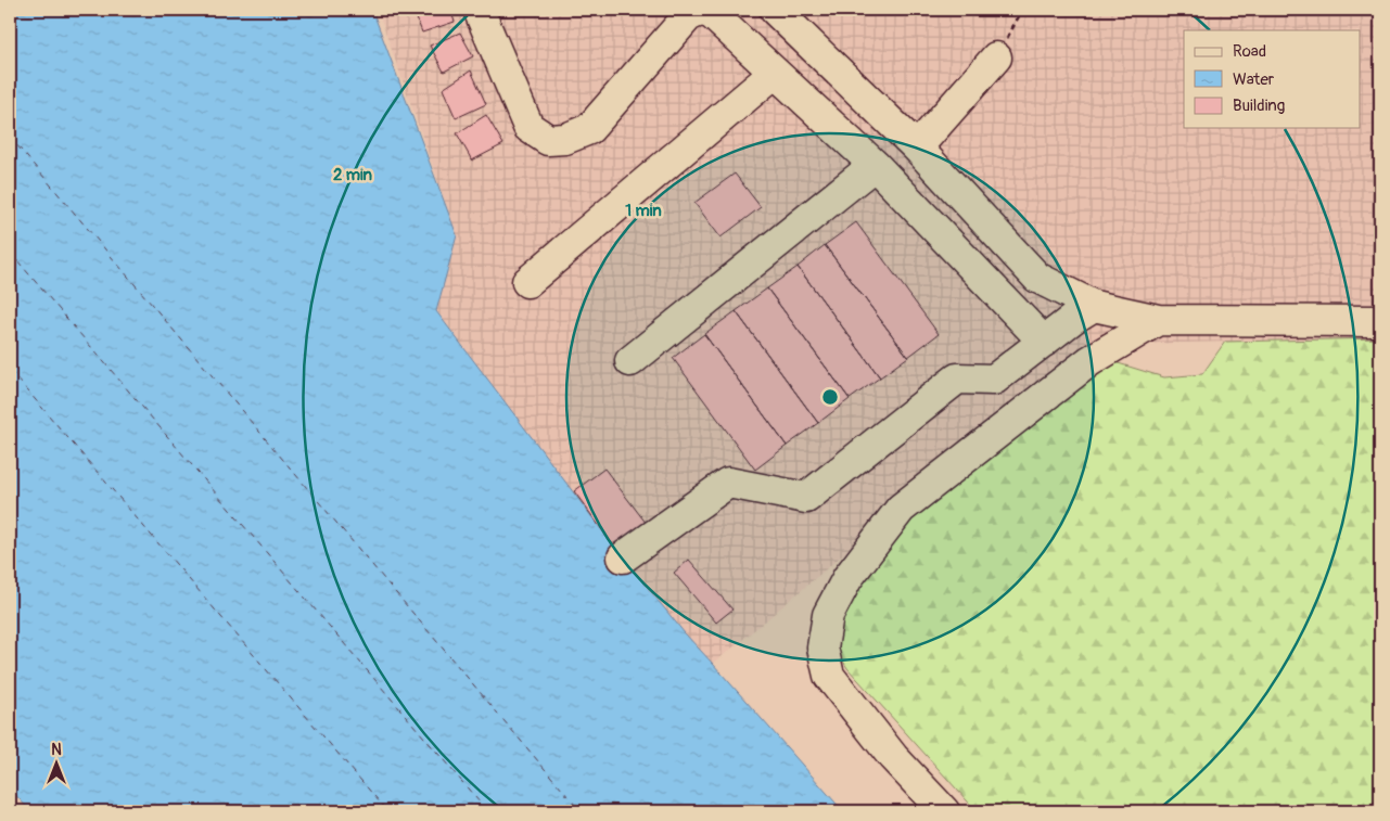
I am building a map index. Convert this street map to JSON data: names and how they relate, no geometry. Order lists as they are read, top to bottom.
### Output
{
  "legend": ["Road", "Water", "Building"],
  "north": "top",
  "rings": ["2 min", "1 min"]
}
